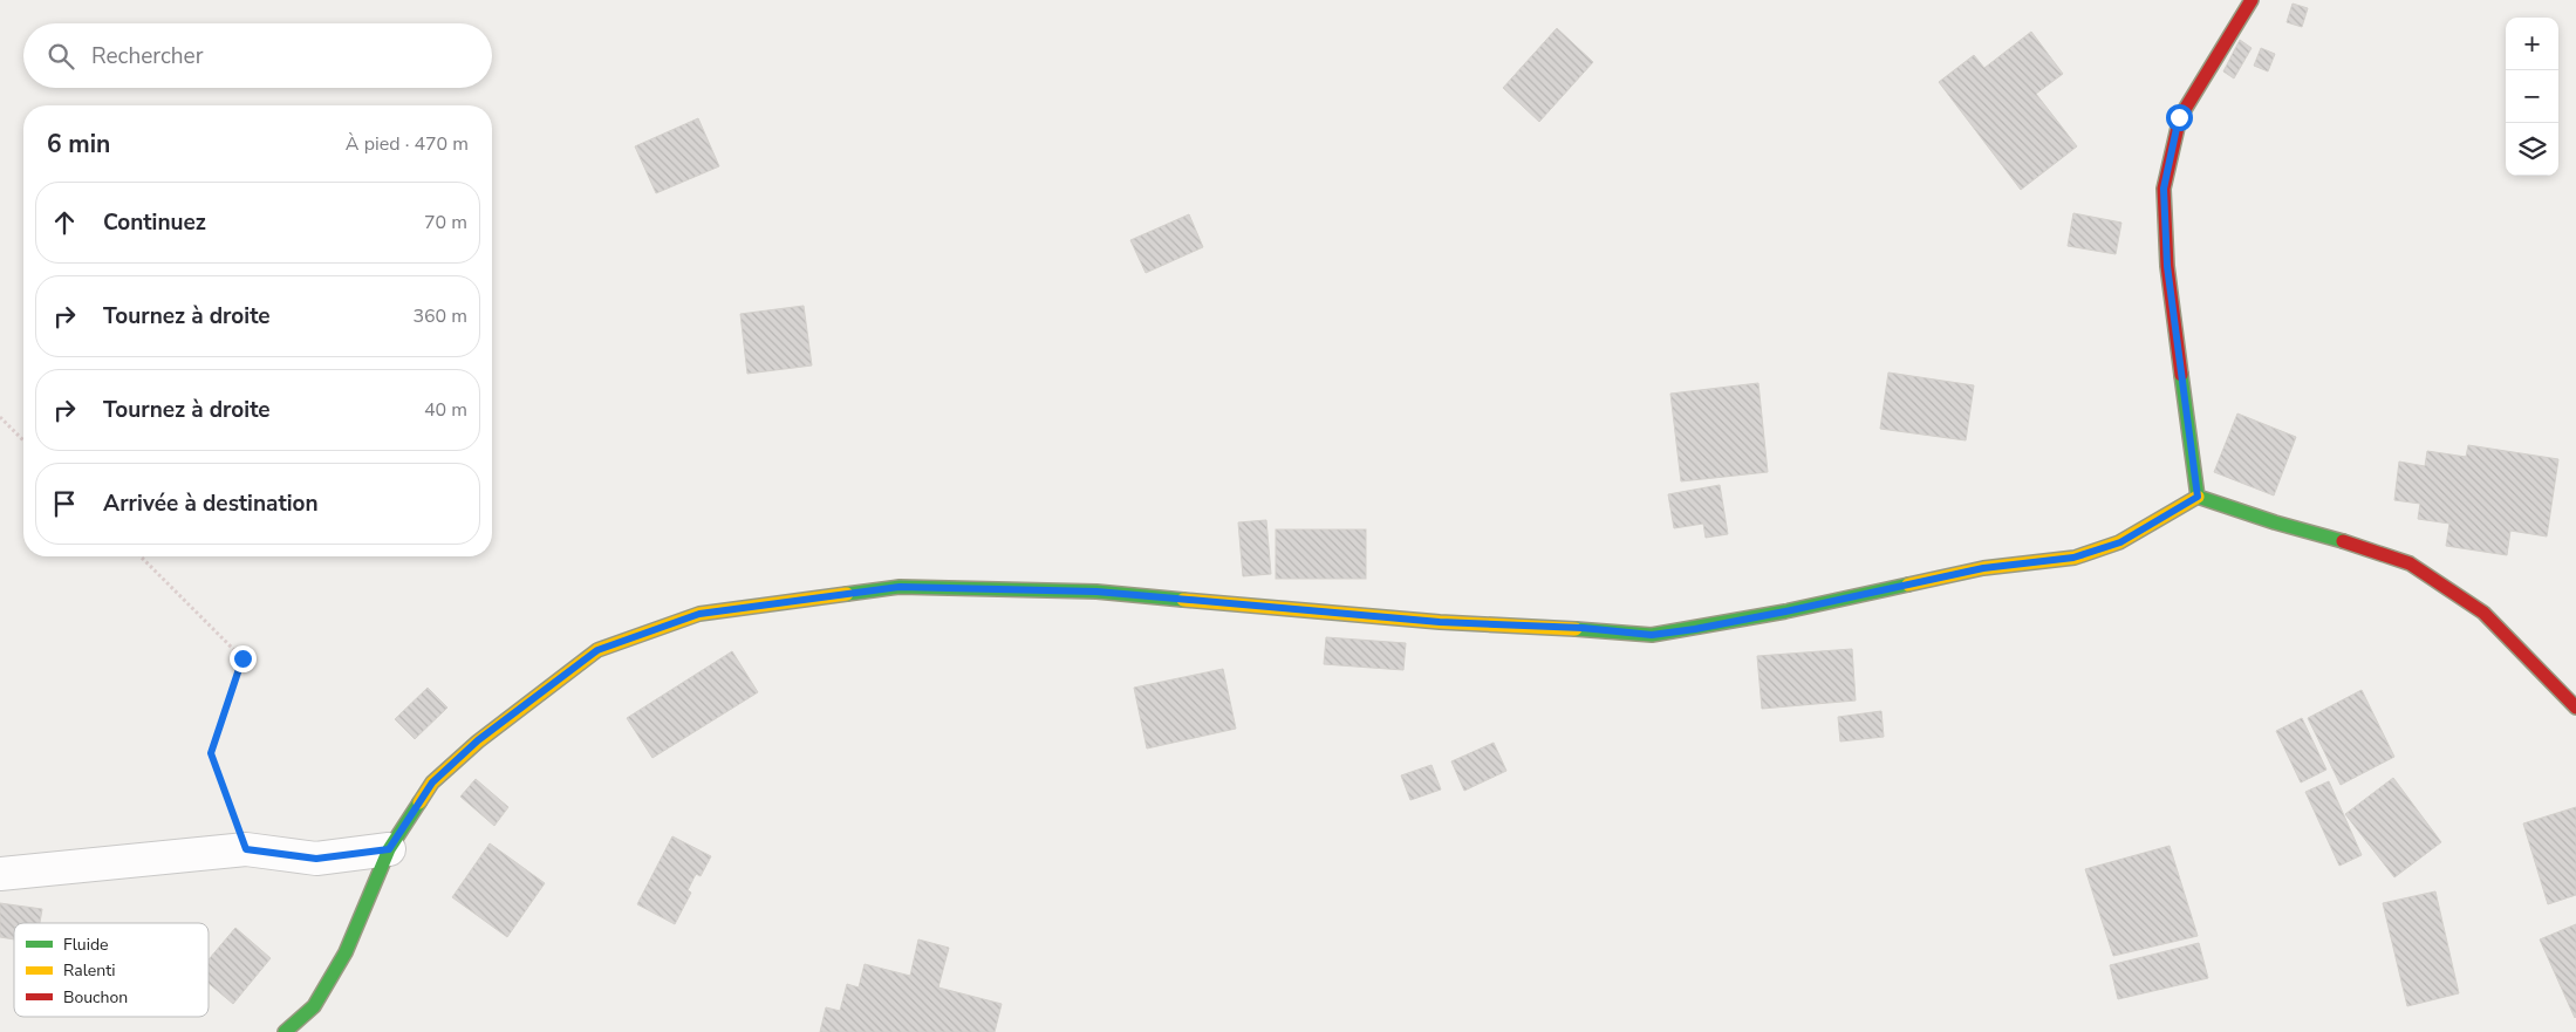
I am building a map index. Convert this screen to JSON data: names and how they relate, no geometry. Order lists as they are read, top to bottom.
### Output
{
  "legend": ["Fluide", "Ralenti", "Bouchon"],
  "page": {
    "map_buttons": ["+", "−"],
    "search": "Rechercher",
    "heading": ["6 min", "À pied · 470 m"],
    "list": [
      ["Continuez", "70 m"],
      ["Tournez à droite", "360 m"],
      ["Tournez à droite", "40 m"],
      "Arrivée à destination"
    ]
  }
}
